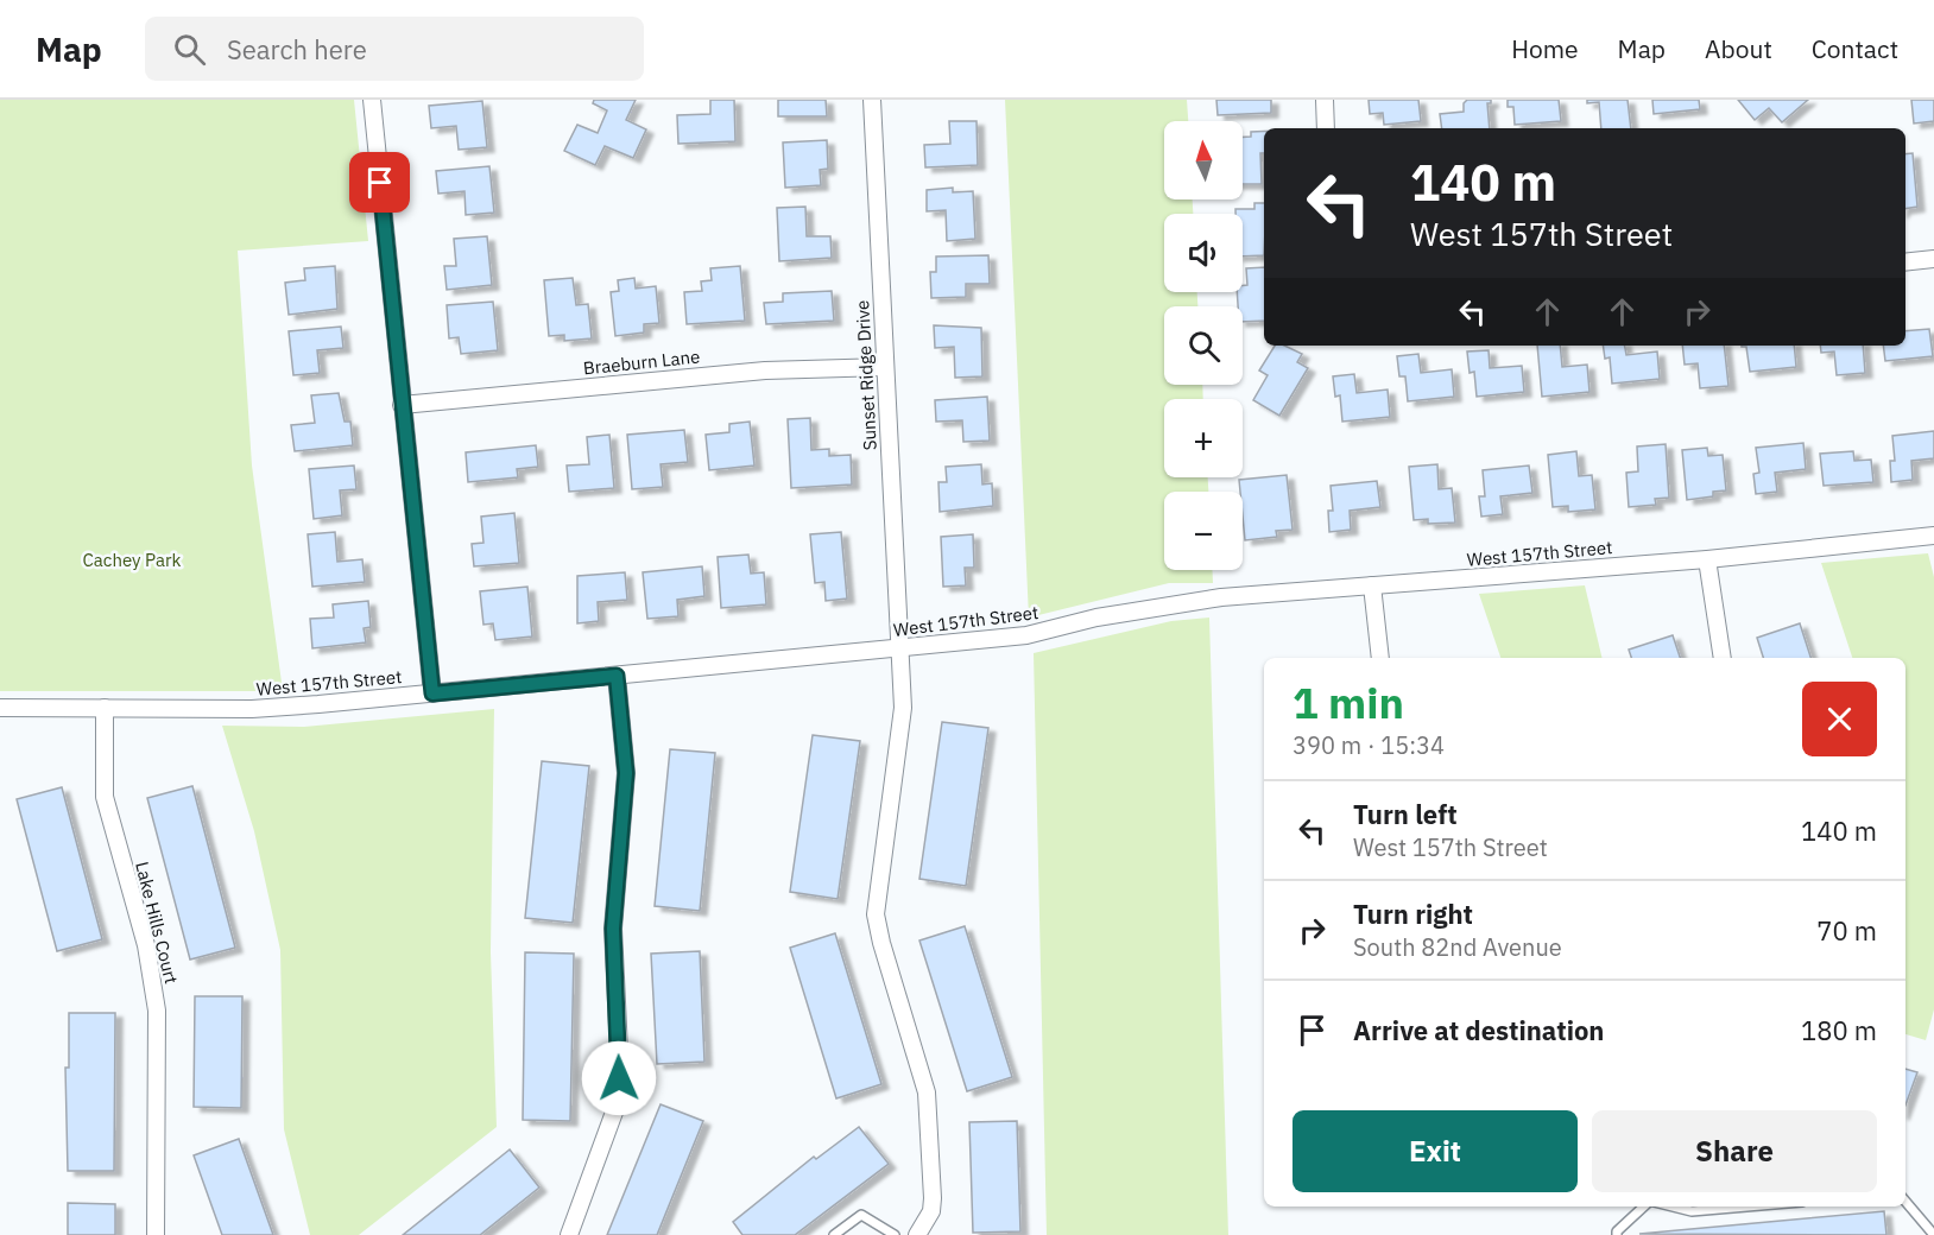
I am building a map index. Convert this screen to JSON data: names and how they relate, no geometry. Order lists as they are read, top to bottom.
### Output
{
  "streets": {
    "street": [
      "Braeburn Lane",
      "Sunset Ridge Drive",
      "West 157th Street",
      "Lake Hills Court"
    ]
  },
  "crossings": [
    ["Braeburn Lane", "Sunset Ridge Drive"],
    ["Sunset Ridge Drive", "West 157th Street"],
    ["West 157th Street", "Lake Hills Court"]
  ],
  "parks": ["Cachey Park"],
  "north": "top",
  "page": {
    "header": "Map",
    "search": "Search here",
    "nav": [
      "Home",
      "Map",
      "About",
      "Contact"
    ],
    "map_buttons": ["+", "−"],
    "turn": ["140 m", "West 157th Street"],
    "heading": ["1 min", "390 m · 15:34"],
    "list": [
      {
        "name": "Turn left",
        "note": "West 157th Street",
        "value": "140 m"
      },
      {
        "name": "Turn right",
        "note": "South 82nd Avenue",
        "value": "70 m"
      },
      {
        "name": "Arrive at destination",
        "value": "180 m"
      }
    ],
    "buttons": ["Exit", "Share"]
  }
}
